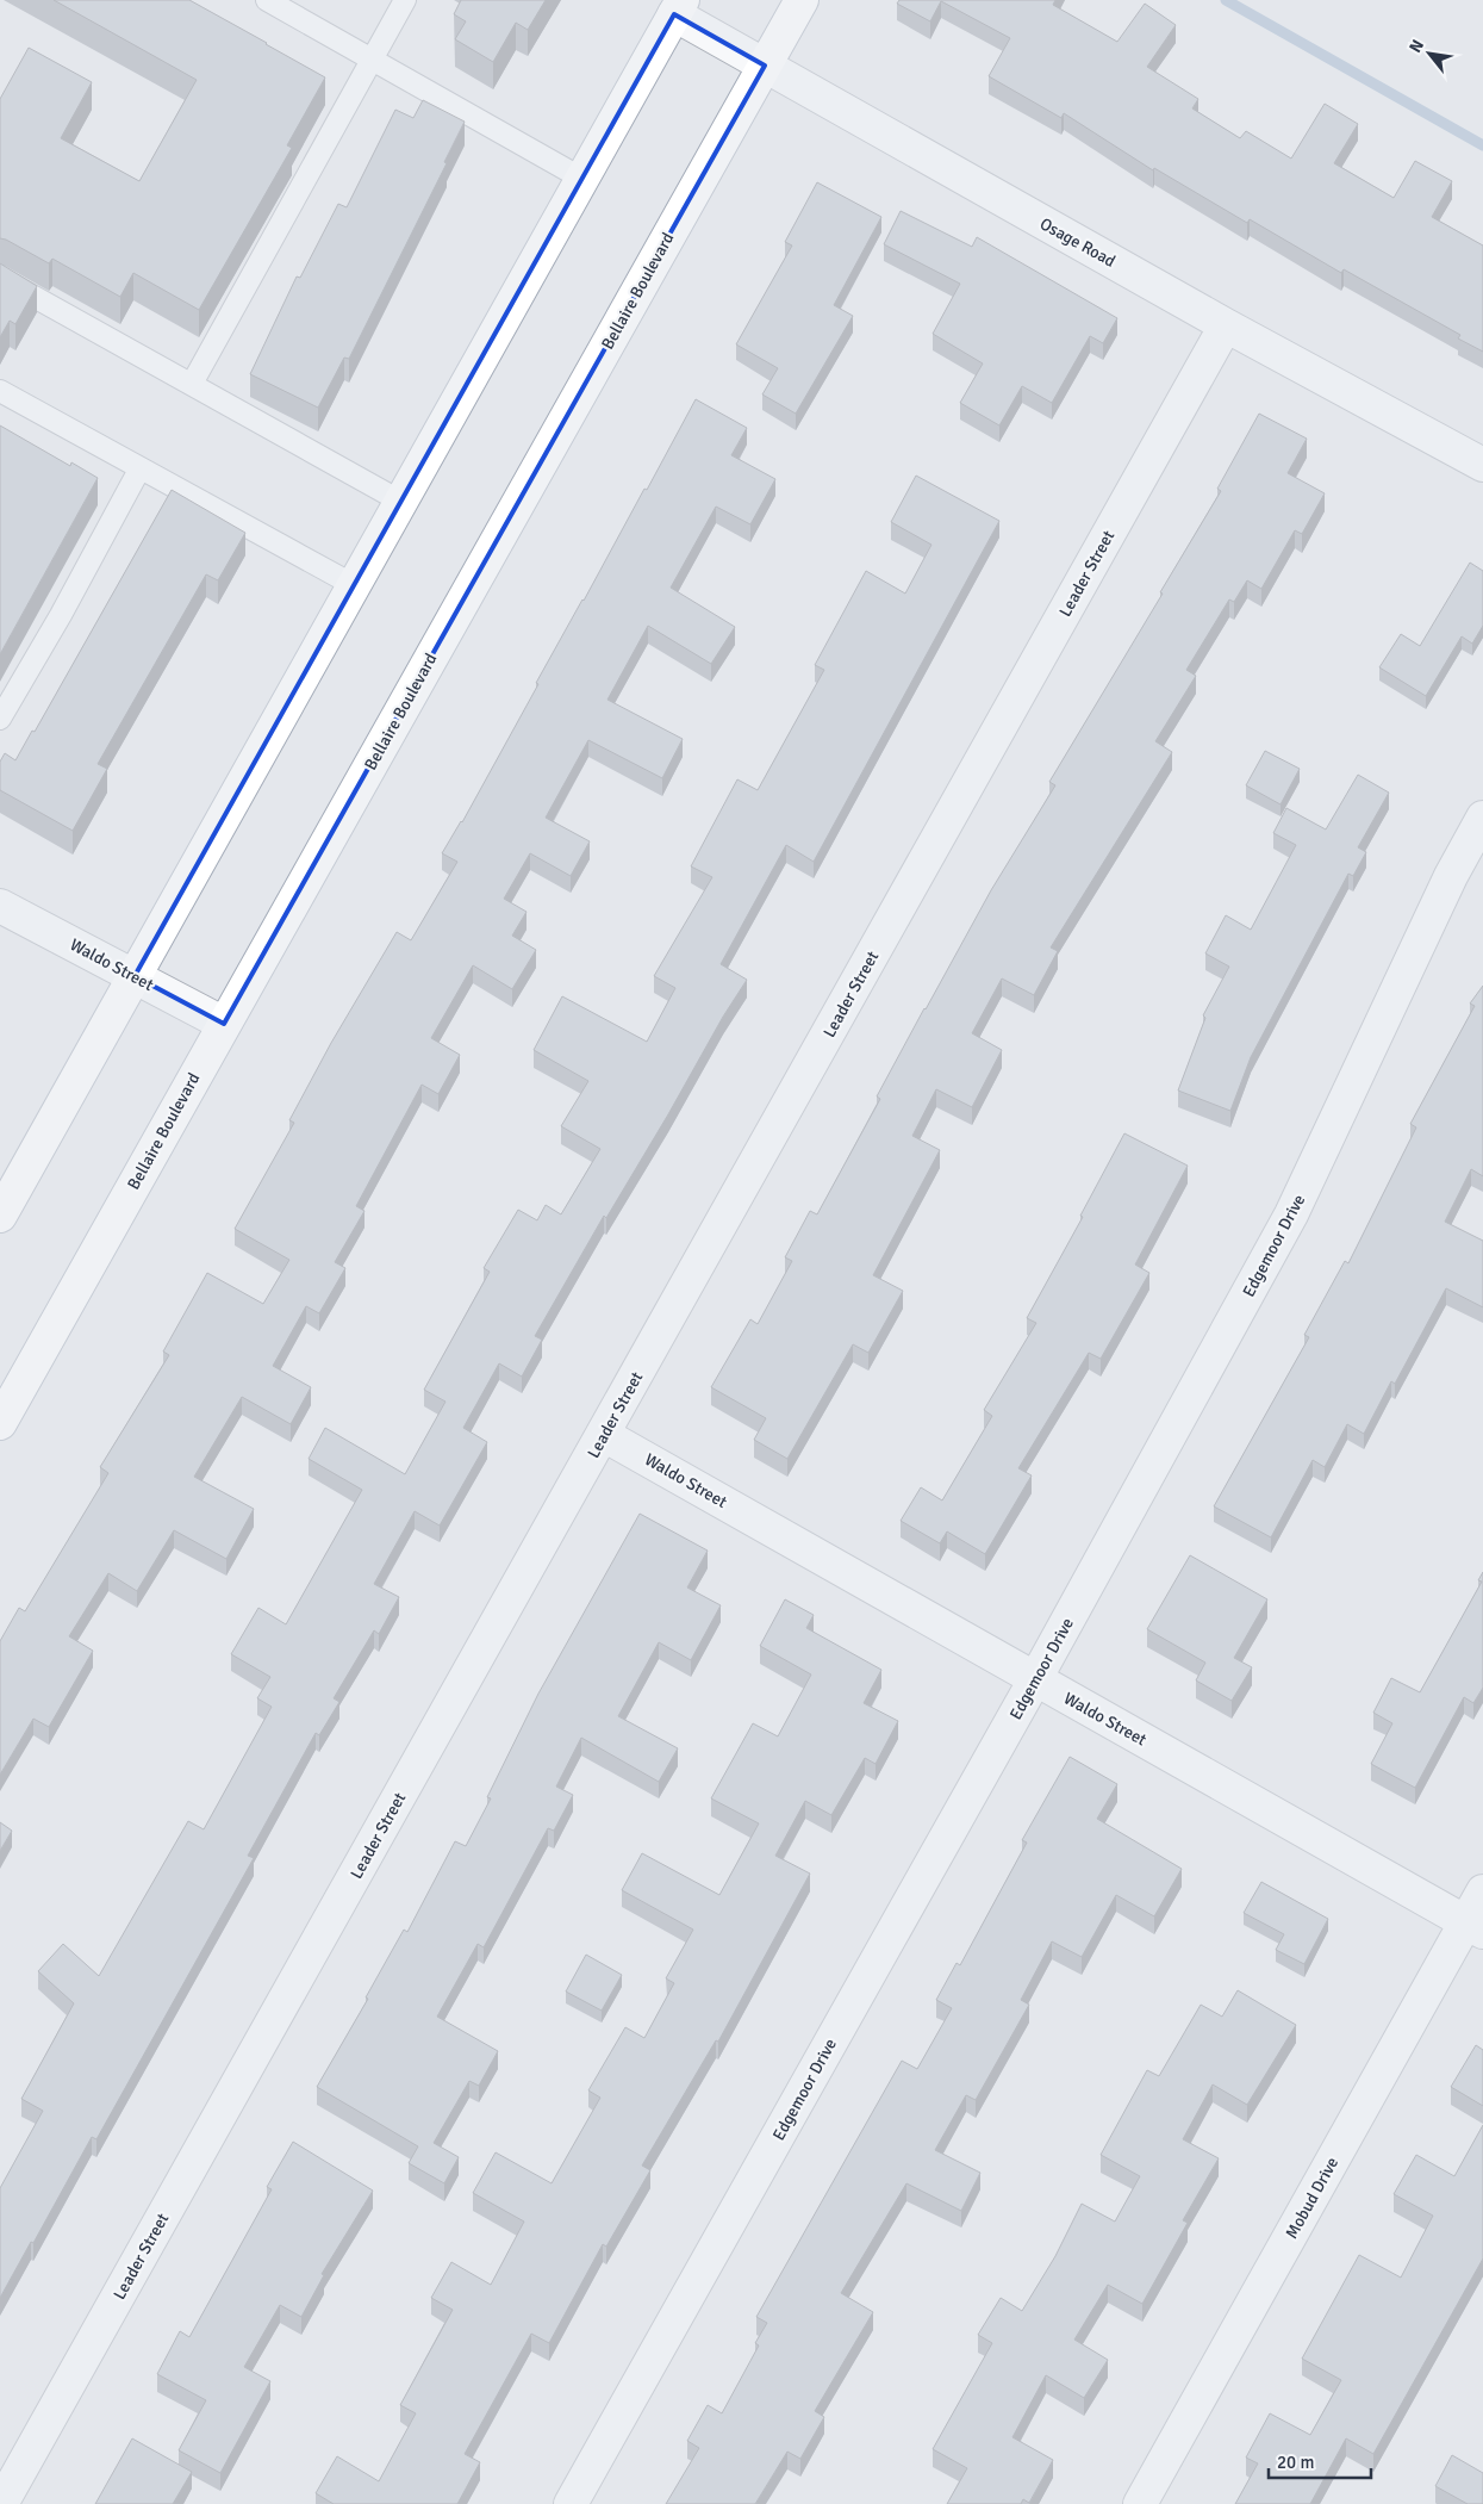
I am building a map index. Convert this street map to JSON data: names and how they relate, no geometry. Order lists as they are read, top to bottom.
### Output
{
  "streets": {
    "main road": ["Bellaire Boulevard"],
    "street": [
      "Osage Road",
      "Leader Street",
      "Waldo Street",
      "Edgemoor Drive",
      "Mobud Drive"
    ]
  },
  "crossings": [
    ["Osage Road", "Bellaire Boulevard"],
    ["Osage Road", "Leader Street"],
    ["Bellaire Boulevard", "Waldo Street"],
    ["Leader Street", "Waldo Street"],
    ["Waldo Street", "Edgemoor Drive"],
    ["Waldo Street", "Mobud Drive"]
  ],
  "scale_bar": "20 m",
  "north": "top left"
}
